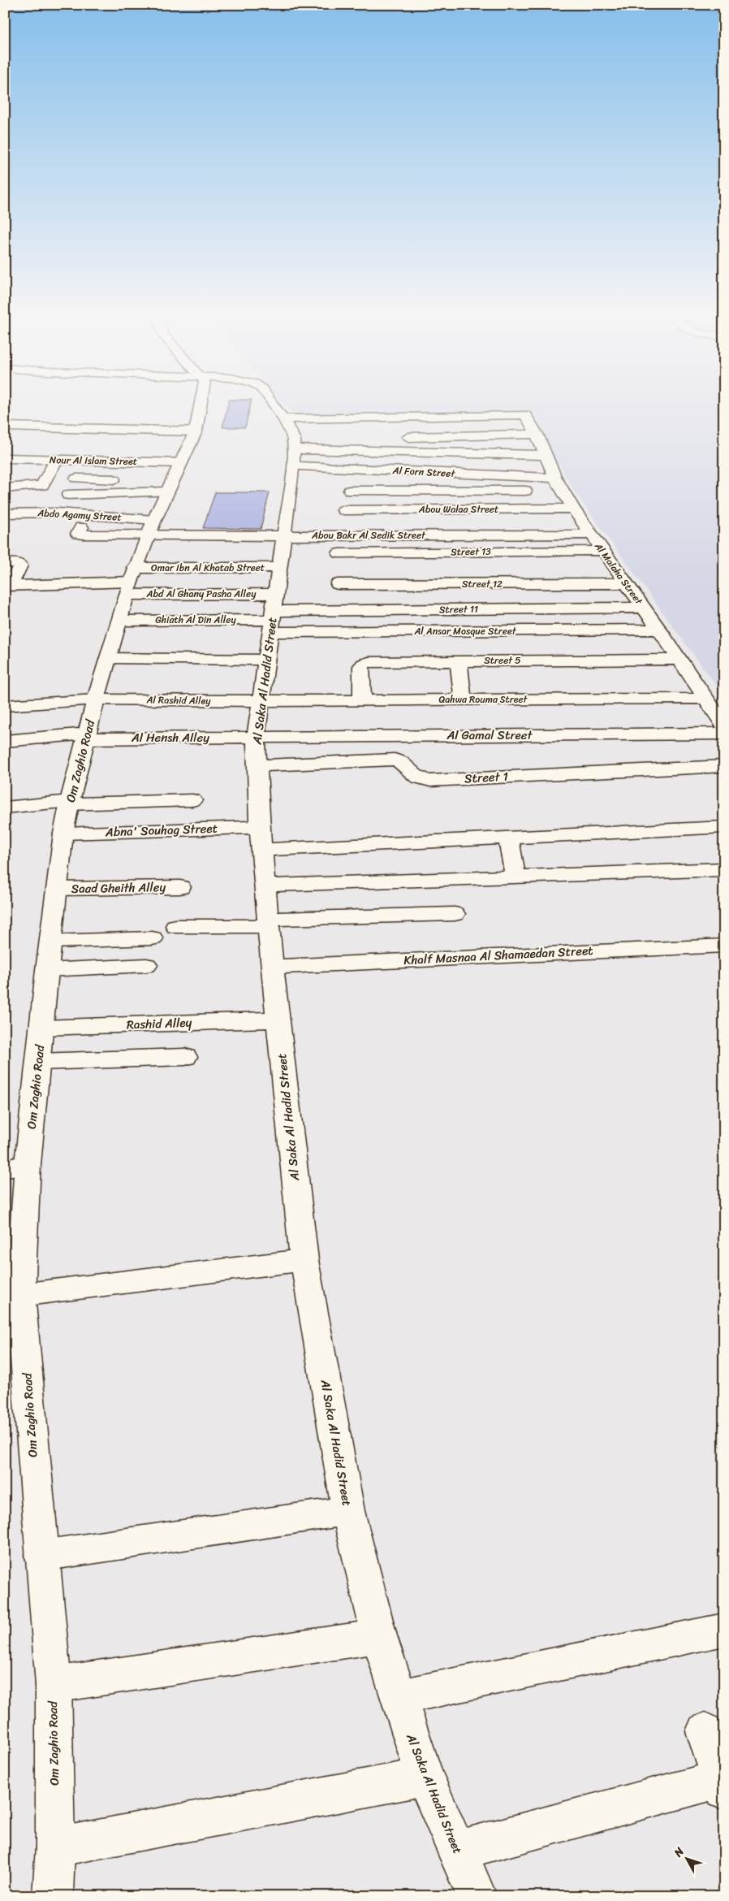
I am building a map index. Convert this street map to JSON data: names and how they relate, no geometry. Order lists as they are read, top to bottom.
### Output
{
  "streets": {
    "street": [
      "Nour Al Islam Street",
      "Al Forn Street",
      "Abou Walaa Street",
      "Abdo Agamy Street",
      "Abou Bakr Al Sedik Street",
      "Street 13",
      "Omar Ibn Al Khatab Street",
      "Al Malaha Street",
      "Street 12",
      "Abd Al Ghany Pasha Alley",
      "Street 11",
      "Ghiath Al Din Alley",
      "Al Ansar Mosque Street",
      "Street 5",
      "Al Saka Al Hadid Street",
      "Qahwa Rouma Street",
      "Al Rashid Alley",
      "Al Gamal Street",
      "Al Hensh Alley",
      "Om Zaghio Road",
      "Street 1",
      "Abna' Souhag Street",
      "Saad Gheith Alley",
      "Khalf Masnaa Al Shamaedan Street",
      "Rashid Alley"
    ]
  },
  "crossings": [
    ["Nour Al Islam Street", "Om Zaghio Road"],
    ["Al Forn Street", "Al Malaha Street"],
    ["Al Forn Street", "Al Saka Al Hadid Street"],
    ["Abou Walaa Street", "Al Malaha Street"],
    ["Abdo Agamy Street", "Abou Bakr Al Sedik Street"],
    ["Abdo Agamy Street", "Omar Ibn Al Khatab Street"],
    ["Abdo Agamy Street", "Abd Al Ghany Pasha Alley"],
    ["Abdo Agamy Street", "Om Zaghio Road"],
    ["Abou Bakr Al Sedik Street", "Omar Ibn Al Khatab Street"],
    ["Abou Bakr Al Sedik Street", "Al Malaha Street"],
    ["Abou Bakr Al Sedik Street", "Abd Al Ghany Pasha Alley"],
    ["Abou Bakr Al Sedik Street", "Al Saka Al Hadid Street"],
    ["Abou Bakr Al Sedik Street", "Om Zaghio Road"],
    ["Street 13", "Al Malaha Street"],
    ["Omar Ibn Al Khatab Street", "Abd Al Ghany Pasha Alley"],
    ["Omar Ibn Al Khatab Street", "Al Saka Al Hadid Street"],
    ["Omar Ibn Al Khatab Street", "Om Zaghio Road"],
    ["Al Malaha Street", "Street 12"],
    ["Al Malaha Street", "Street 11"],
    ["Al Malaha Street", "Al Ansar Mosque Street"],
    ["Al Malaha Street", "Street 5"],
    ["Al Malaha Street", "Al Saka Al Hadid Street"],
    ["Al Malaha Street", "Qahwa Rouma Street"],
    ["Abd Al Ghany Pasha Alley", "Street 11"],
    ["Abd Al Ghany Pasha Alley", "Ghiath Al Din Alley"],
    ["Abd Al Ghany Pasha Alley", "Al Ansar Mosque Street"],
    ["Abd Al Ghany Pasha Alley", "Al Saka Al Hadid Street"],
    ["Abd Al Ghany Pasha Alley", "Om Zaghio Road"],
    ["Street 11", "Ghiath Al Din Alley"],
    ["Street 11", "Al Ansar Mosque Street"],
    ["Street 11", "Al Saka Al Hadid Street"],
    ["Ghiath Al Din Alley", "Al Ansar Mosque Street"],
    ["Ghiath Al Din Alley", "Al Saka Al Hadid Street"],
    ["Ghiath Al Din Alley", "Om Zaghio Road"],
    ["Al Ansar Mosque Street", "Al Saka Al Hadid Street"],
    ["Street 5", "Qahwa Rouma Street"],
    ["Al Saka Al Hadid Street", "Qahwa Rouma Street"],
    ["Al Saka Al Hadid Street", "Al Rashid Alley"],
    ["Al Saka Al Hadid Street", "Al Gamal Street"],
    ["Al Saka Al Hadid Street", "Al Hensh Alley"],
    ["Al Saka Al Hadid Street", "Street 1"],
    ["Al Saka Al Hadid Street", "Abna' Souhag Street"],
    ["Al Saka Al Hadid Street", "Khalf Masnaa Al Shamaedan Street"],
    ["Al Saka Al Hadid Street", "Rashid Alley"],
    ["Qahwa Rouma Street", "Al Rashid Alley"],
    ["Al Rashid Alley", "Om Zaghio Road"],
    ["Al Gamal Street", "Al Hensh Alley"],
    ["Al Hensh Alley", "Om Zaghio Road"],
    ["Om Zaghio Road", "Abna' Souhag Street"],
    ["Om Zaghio Road", "Saad Gheith Alley"],
    ["Om Zaghio Road", "Rashid Alley"]
  ],
  "north": "top left"
}
